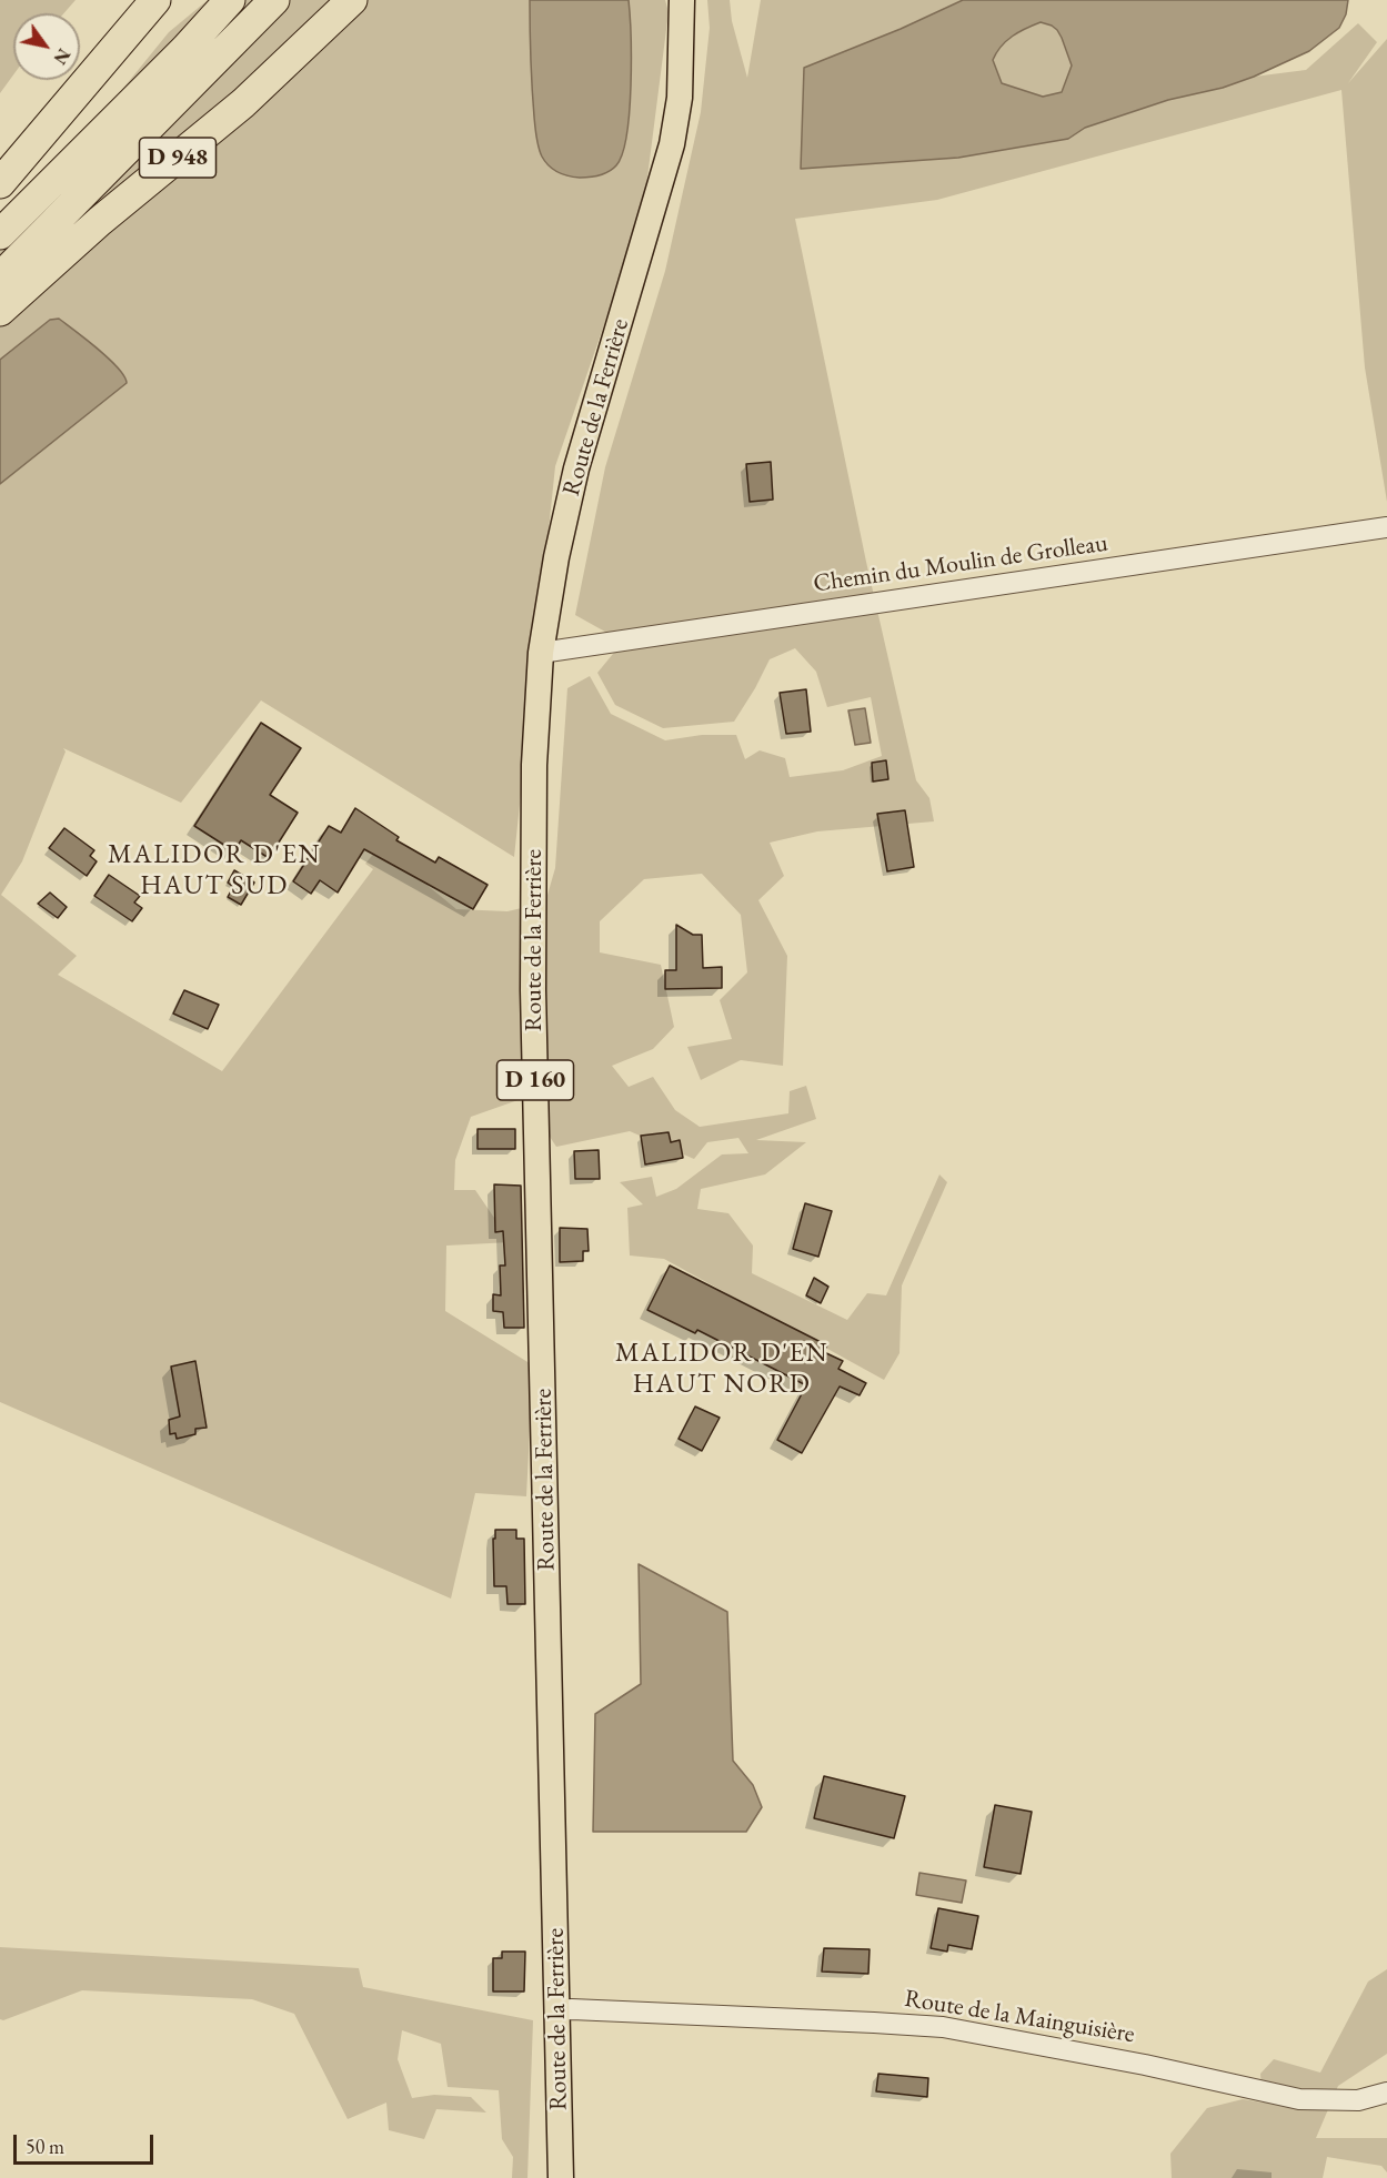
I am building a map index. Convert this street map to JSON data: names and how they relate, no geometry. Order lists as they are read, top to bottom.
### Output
{
  "streets": {
    "highway": ["D 948"],
    "main road": ["Route de la Ferrière", "D 160"],
    "street": ["Chemin du Moulin de Grolleau", "Route de la Mainguisière"]
  },
  "crossings": [
    ["Route de la Ferrière", "Chemin du Moulin de Grolleau"],
    ["Route de la Ferrière", "Route de la Mainguisière"]
  ],
  "districts": ["MALIDOR D'EN HAUT SUD", "MALIDOR D'EN HAUT NORD"],
  "scale_bar": "50 m",
  "north": "bottom right"
}
